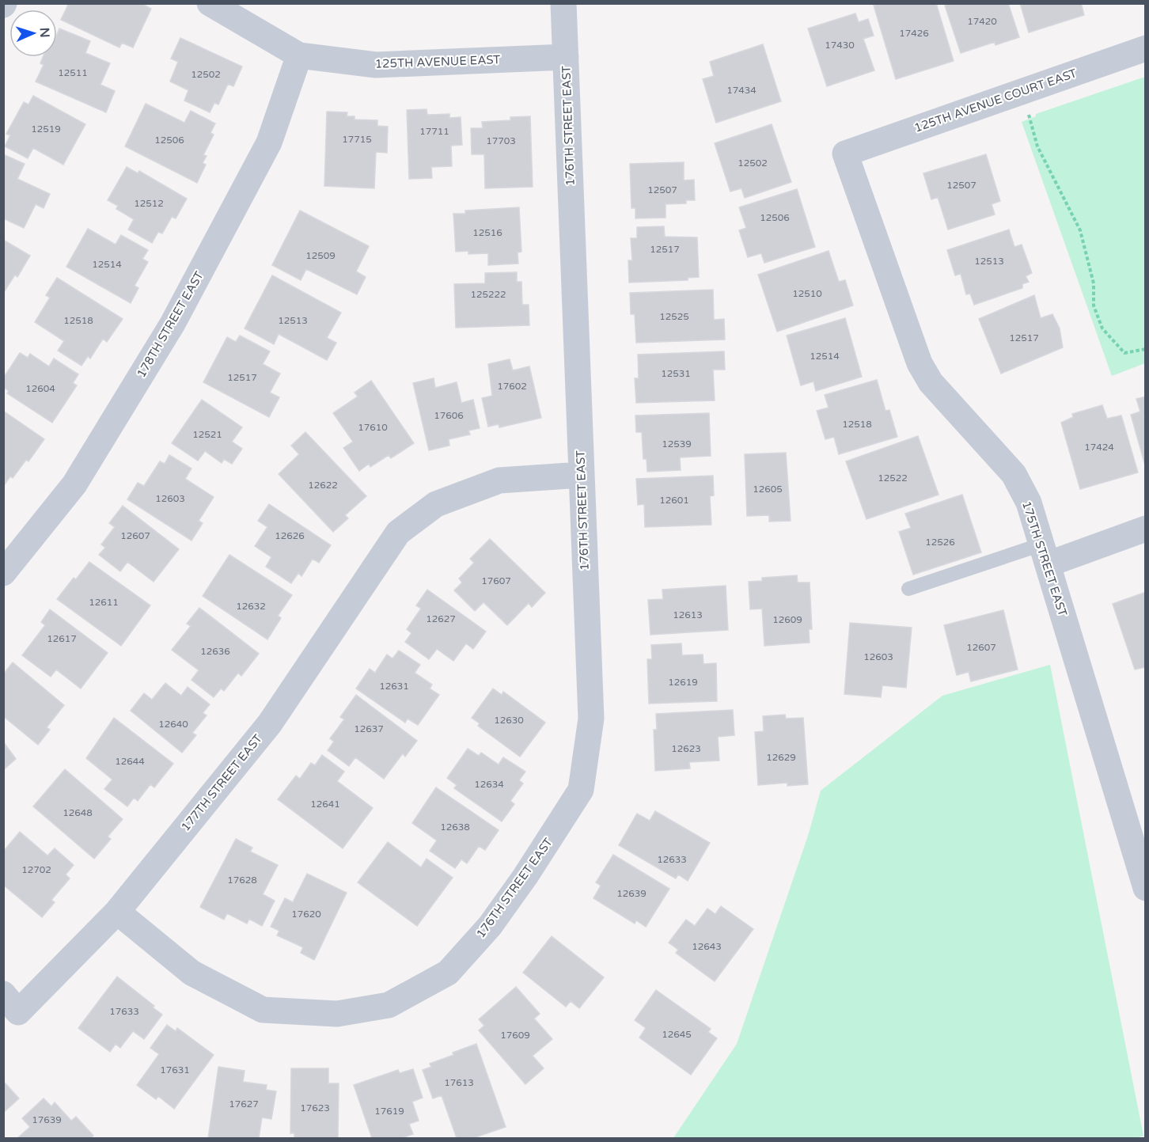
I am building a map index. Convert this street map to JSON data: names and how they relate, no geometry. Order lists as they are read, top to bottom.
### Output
{
  "streets": {
    "street": [
      "125TH AVENUE EAST",
      "125TH AVENUE COURT EAST",
      "176TH STREET EAST",
      "178TH STREET EAST",
      "175TH STREET EAST",
      "177TH STREET EAST"
    ]
  },
  "crossings": [
    ["125TH AVENUE EAST", "176TH STREET EAST"],
    ["125TH AVENUE EAST", "178TH STREET EAST"],
    ["125TH AVENUE COURT EAST", "175TH STREET EAST"],
    ["176TH STREET EAST", "177TH STREET EAST"]
  ],
  "house_numbers": [
    "17420",
    "17426",
    "17430",
    "12511",
    "12502",
    "17434",
    "12519",
    "17711",
    "17715",
    "12506",
    "17703",
    "12502",
    "12507",
    "12507",
    "12512",
    "12506",
    "12516",
    "12517",
    "12509",
    "12513",
    "12514",
    "12510",
    "125222",
    "12525",
    "12518",
    "12513",
    "12517",
    "12514",
    "12531",
    "12517",
    "17602",
    "12604",
    "17606",
    "12518",
    "17610",
    "12521",
    "12539",
    "17424",
    "12522",
    "12622",
    "12605",
    "12603",
    "12601",
    "12607",
    "12626",
    "12526",
    "17607",
    "12611",
    "12632",
    "12613",
    "12627",
    "12609",
    "12617",
    "12607",
    "12636",
    "12603",
    "12619",
    "12631",
    "12630",
    "12640",
    "12637",
    "12623",
    "12629",
    "12644",
    "12634",
    "12641",
    "12648",
    "12638",
    "12633",
    "12702",
    "17628",
    "12639",
    "17620",
    "12643",
    "17633",
    "12645",
    "17609",
    "17631",
    "17613",
    "17627",
    "17623",
    "17619",
    "17639"
  ],
  "north": "right"
}
